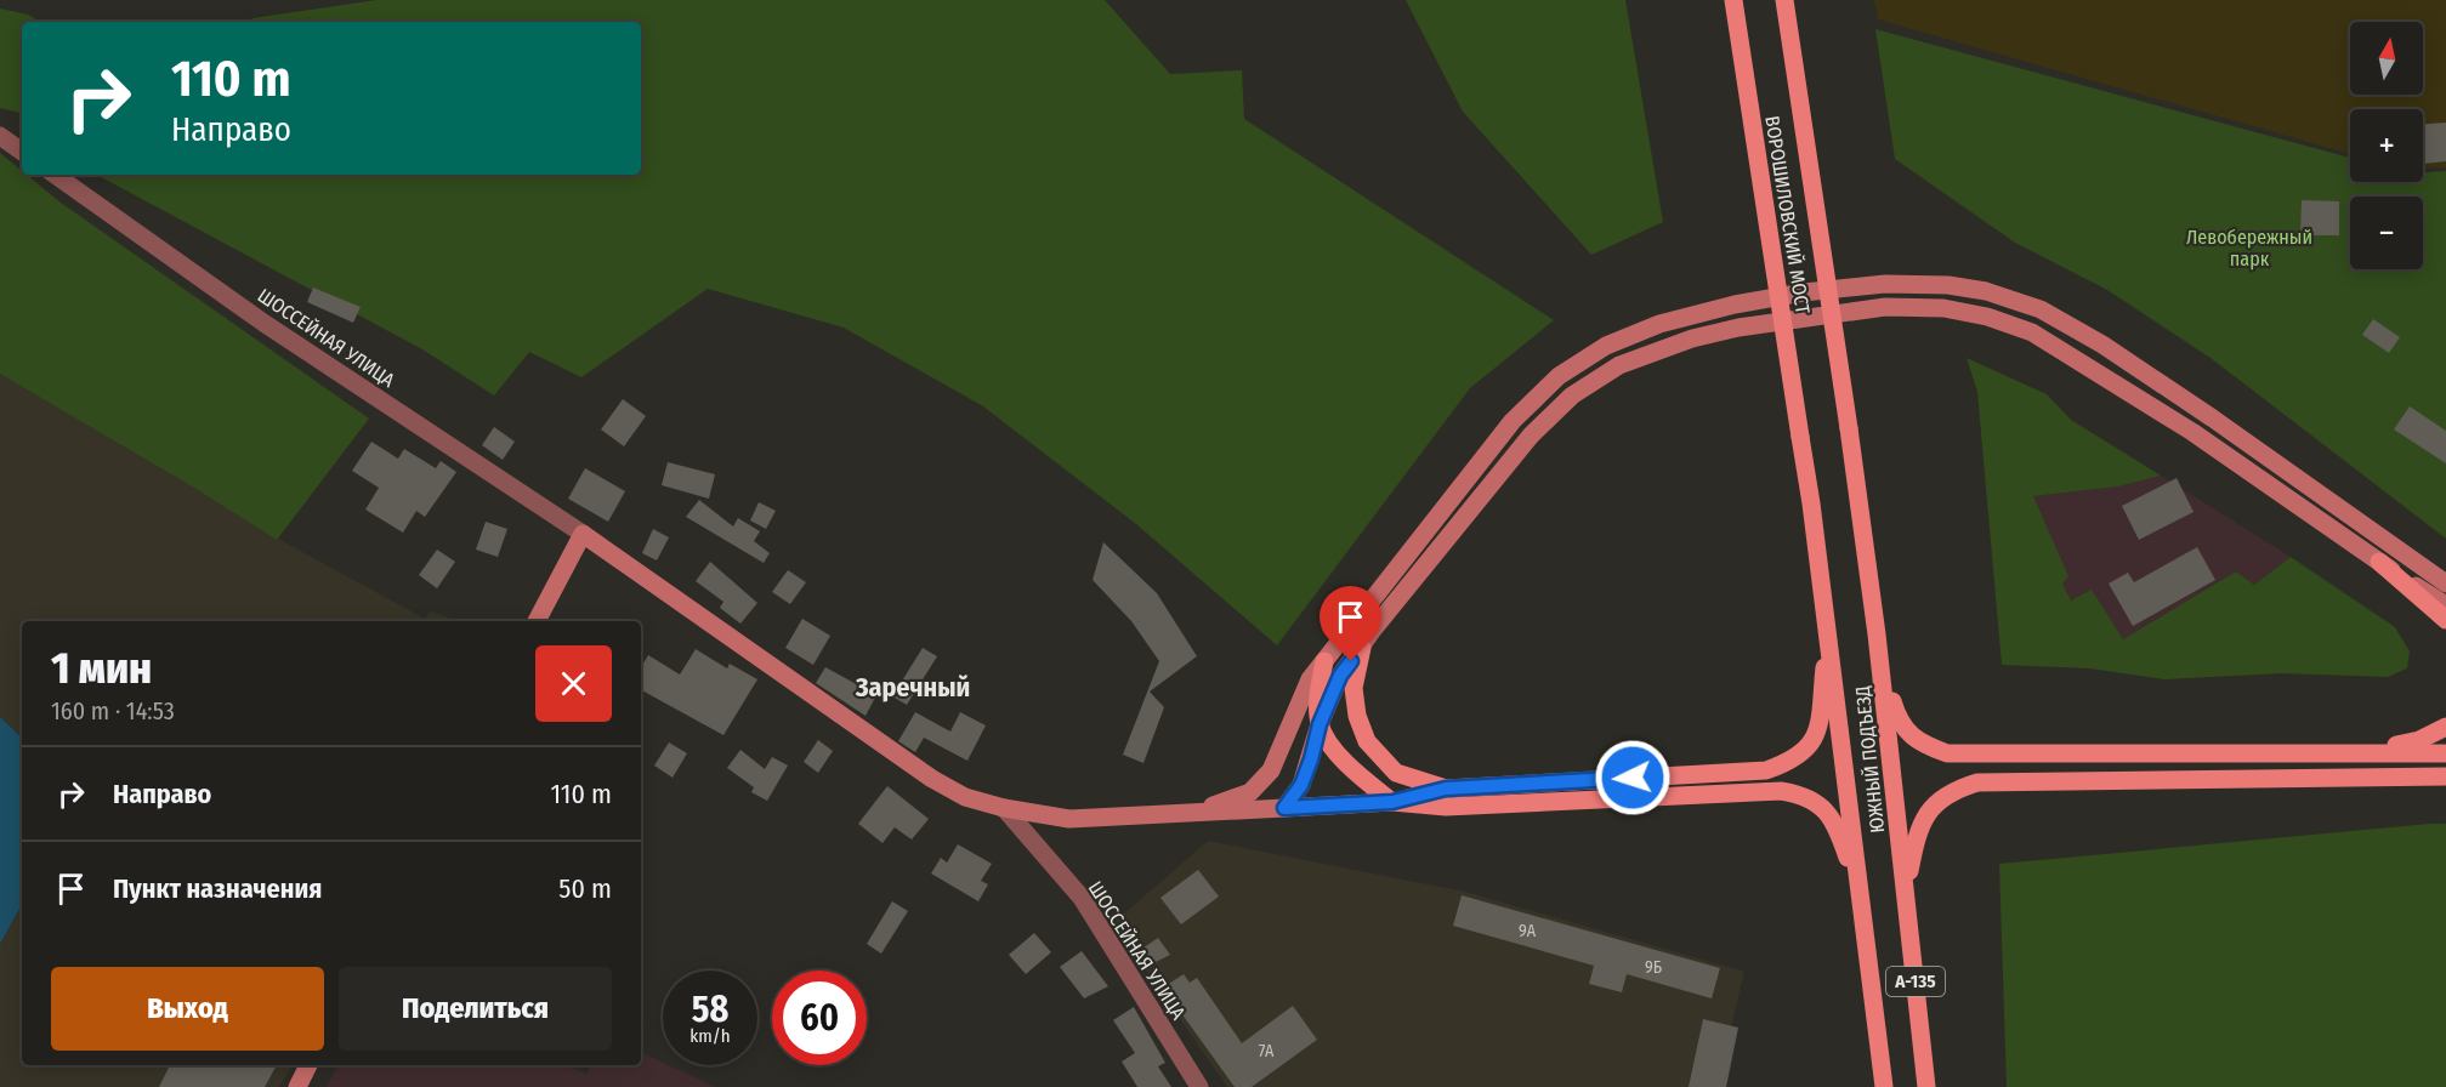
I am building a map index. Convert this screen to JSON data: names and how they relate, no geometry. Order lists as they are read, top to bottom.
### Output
{
  "streets": {
    "main road": [
      "ВОРОШИЛОВСКИЙ МОСТ",
      "ШОССЕЙНАЯ УЛИЦА",
      "ЮЖНЫЙ ПОДЪЕЗД",
      "А-135"
    ]
  },
  "crossings": [
    ["ВОРОШИЛОВСКИЙ МОСТ", "ЮЖНЫЙ ПОДЪЕЗД"]
  ],
  "districts": ["Заречный"],
  "parks": ["Левобережный парк"],
  "house_numbers": ["9А", "9Б", "7А"],
  "north": "top",
  "page": {
    "map_buttons": ["+", "−"],
    "turn": ["110 m", "Направо"],
    "heading": ["1 мин", "160 m · 14:53"],
    "list": [
      {
        "name": "Направо",
        "value": "110 m"
      },
      {
        "name": "Пункт назначения",
        "value": "50 m"
      }
    ],
    "buttons": ["Выход", "Поделиться"],
    "speed": "58 km/h",
    "limit": "60"
  }
}
